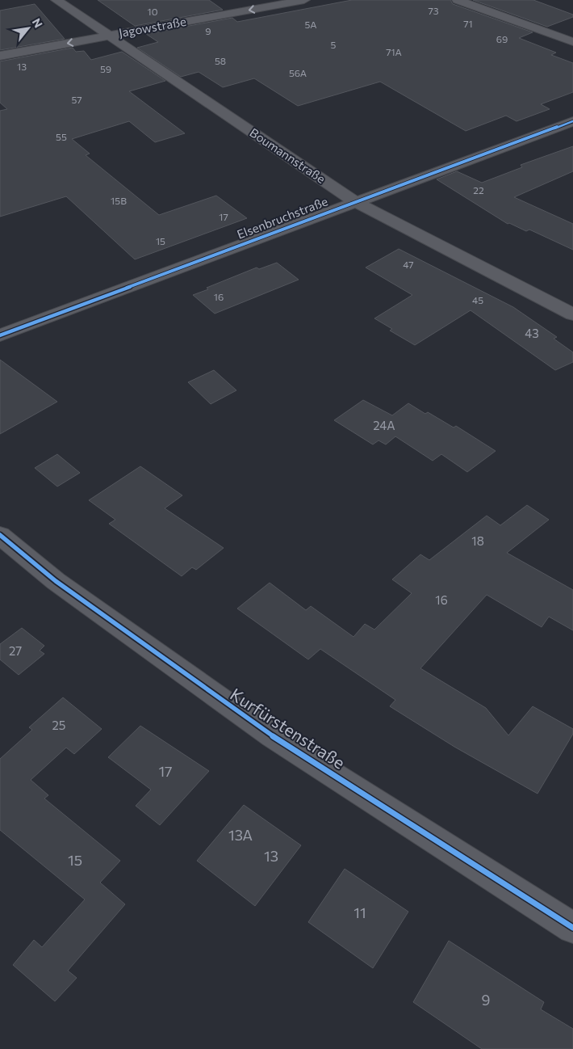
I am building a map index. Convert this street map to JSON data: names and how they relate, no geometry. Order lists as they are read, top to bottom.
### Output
{
  "streets": {
    "street": [
      "Jagowstraße",
      "Boumannstraße",
      "Elsenbruchstraße",
      "Kurfürstenstraße"
    ]
  },
  "crossings": [
    ["Jagowstraße", "Boumannstraße"],
    ["Boumannstraße", "Elsenbruchstraße"]
  ],
  "one_way": ["Jagowstraße"],
  "house_numbers": [
    "73",
    "10",
    "71",
    "5A",
    "9",
    "69",
    "5",
    "71A",
    "58",
    "13",
    "59",
    "56A",
    "57",
    "55",
    "22",
    "15B",
    "17",
    "15",
    "47",
    "16",
    "45",
    "43",
    "24A",
    "18",
    "16",
    "27",
    "25",
    "17",
    "13A",
    "13",
    "15",
    "11",
    "9"
  ],
  "north": "top right"
}
